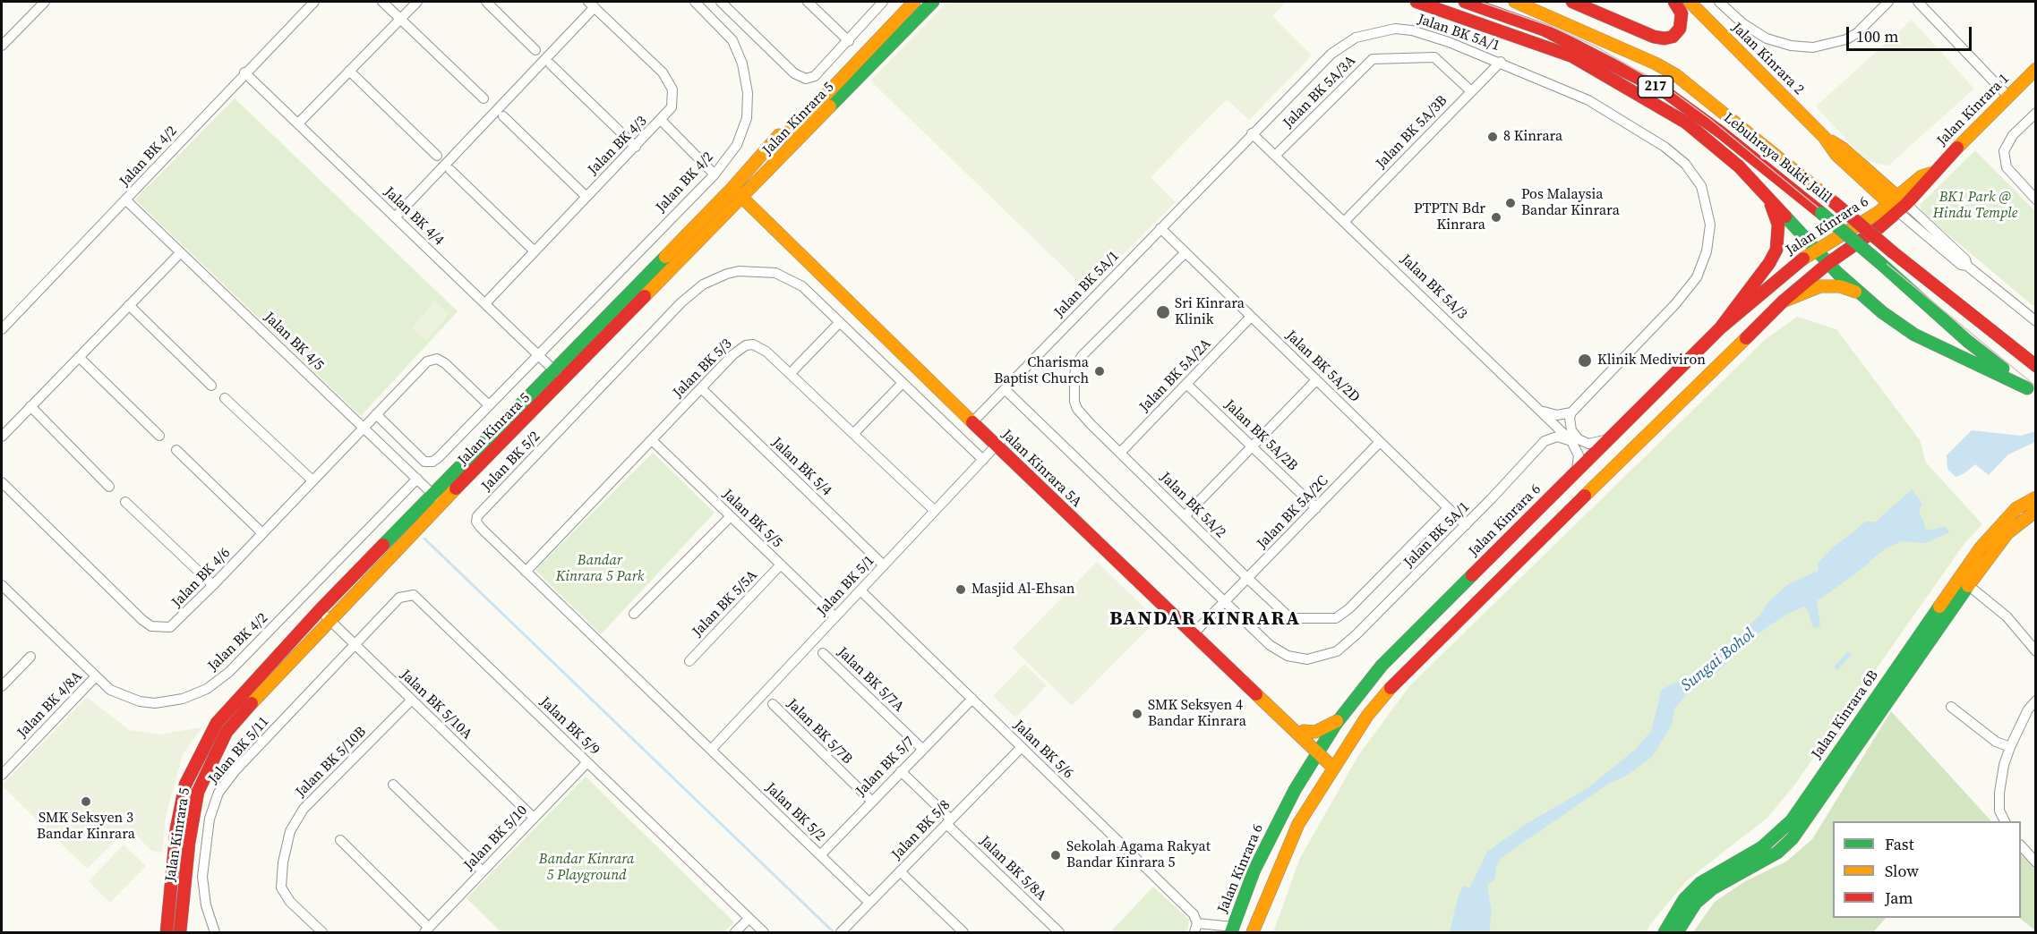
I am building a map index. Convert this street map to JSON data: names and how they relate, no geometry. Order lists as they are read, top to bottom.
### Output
{
  "streets": {
    "main road": [
      "Jalan Kinrara 2",
      "217",
      "Jalan Kinrara 1",
      "Jalan Kinrara 5",
      "Lebuhraya Bukit Jalil",
      "Jalan Kinrara 6",
      "Jalan Kinrara 5A",
      "Jalan Kinrara 6B"
    ],
    "street": [
      "Jalan BK 5A/1",
      "Jalan BK 5A/3A",
      "Jalan BK 5A/3B",
      "Jalan BK 4/3",
      "Jalan BK 4/2",
      "Jalan BK 4/4",
      "Jalan BK 5A/3",
      "Jalan BK 4/5",
      "Jalan BK 5A/2D",
      "Jalan BK 5/3",
      "Jalan BK 5A/2A",
      "Jalan BK 5A/2B",
      "Jalan BK 5/2",
      "Jalan BK 5/4",
      "Jalan BK 5A/2",
      "Jalan BK 5A/2C",
      "Jalan BK 5/5",
      "Jalan BK 4/6",
      "Jalan BK 5/1",
      "Jalan BK 5/5A",
      "Jalan BK 5/7A",
      "Jalan BK 4/8A",
      "Jalan BK 5/10A",
      "Jalan BK 5/9",
      "Jalan BK 5/7B",
      "Jalan BK 5/6",
      "Jalan BK 5/11",
      "Jalan BK 5/10B",
      "Jalan BK 5/7",
      "Jalan BK 5/8",
      "Jalan BK 5/10",
      "Jalan BK 5/8A"
    ]
  },
  "crossings": [
    ["Jalan BK 5A/1", "Jalan BK 5A/3B"],
    ["Jalan BK 5A/1", "Jalan BK 5A/3"],
    ["Jalan BK 5A/1", "Jalan BK 5A/2D"],
    ["Jalan BK 5A/1", "Jalan Kinrara 5A"],
    ["Jalan BK 5A/1", "Jalan BK 5A/2C"],
    ["Jalan Kinrara 2", "Jalan Kinrara 1"],
    ["Jalan Kinrara 2", "Jalan Kinrara 6"],
    ["Jalan BK 5A/3A", "Jalan BK 5A/3B"],
    ["Jalan BK 5A/3A", "Jalan BK 5A/3"],
    ["Jalan Kinrara 1", "Jalan Kinrara 6"],
    ["Jalan Kinrara 5", "Jalan BK 4/4"],
    ["Jalan Kinrara 5", "Jalan BK 4/5"],
    ["Jalan Kinrara 5", "Jalan Kinrara 5A"],
    ["Jalan Kinrara 5", "Jalan BK 5/10A"],
    ["Jalan BK 5A/3B", "Jalan BK 5A/3"],
    ["Jalan BK 4/3", "Jalan BK 4/4"],
    ["Jalan BK 4/2", "Jalan BK 4/4"],
    ["Jalan BK 4/2", "Jalan BK 4/5"],
    ["Jalan BK 4/2", "Jalan BK 4/6"],
    ["Jalan BK 4/2", "Jalan BK 4/8A"],
    ["Jalan Kinrara 6", "Jalan Kinrara 5A"],
    ["Jalan BK 4/5", "Jalan BK 4/6"],
    ["Jalan BK 5A/2D", "Jalan BK 5A/2A"],
    ["Jalan BK 5A/2D", "Jalan BK 5A/2"],
    ["Jalan BK 5A/2D", "Jalan BK 5A/2C"],
    ["Jalan BK 5/3", "Jalan BK 5/2"],
    ["Jalan BK 5/3", "Jalan BK 5/4"],
    ["Jalan BK 5/3", "Jalan BK 5/5"],
    ["Jalan BK 5/3", "Jalan BK 5/1"],
    ["Jalan BK 5A/2A", "Jalan BK 5A/2B"],
    ["Jalan BK 5A/2A", "Jalan BK 5A/2"],
    ["Jalan BK 5A/2B", "Jalan BK 5A/2C"],
    ["Jalan BK 5/2", "Jalan BK 5/1"],
    ["Jalan BK 5/2", "Jalan BK 5/7"],
    ["Jalan BK 5/2", "Jalan BK 5/8"],
    ["Jalan BK 5/4", "Jalan BK 5/1"],
    ["Jalan Kinrara 5A", "Jalan BK 5A/2C"],
    ["Jalan Kinrara 5A", "Jalan BK 5/1"],
    ["Jalan BK 5A/2", "Jalan BK 5A/2C"],
    ["Jalan BK 5/5", "Jalan BK 5/1"],
    ["Jalan BK 5/5", "Jalan BK 5/5A"],
    ["Jalan BK 5/1", "Jalan BK 5/6"],
    ["Jalan BK 5/7A", "Jalan BK 5/7"],
    ["Jalan BK 5/10A", "Jalan BK 5/9"],
    ["Jalan BK 5/10A", "Jalan BK 5/11"],
    ["Jalan BK 5/10A", "Jalan BK 5/10B"],
    ["Jalan BK 5/10A", "Jalan BK 5/10"],
    ["Jalan BK 5/9", "Jalan BK 5/11"],
    ["Jalan BK 5/9", "Jalan BK 5/10"],
    ["Jalan BK 5/7B", "Jalan BK 5/7"],
    ["Jalan BK 5/6", "Jalan BK 5/7"],
    ["Jalan BK 5/6", "Jalan BK 5/8"],
    ["Jalan BK 5/7", "Jalan BK 5/8A"],
    ["Jalan BK 5/8", "Jalan BK 5/8A"]
  ],
  "districts": ["BANDAR KINRARA"],
  "water": ["Sungai Bohol"],
  "parks": ["BK1 Park @ Hindu Temple", "Bandar Kinrara 5 Park", "Bandar Kinrara 5 Playground"],
  "places": [
    "8 Kinrara",
    "Pos Malaysia Bandar Kinrara",
    "PTPTN Bdr Kinrara",
    "Sri Kinrara Klinik",
    "Klinik Mediviron",
    "Charisma Baptist Church",
    "Masjid Al-Ehsan",
    "SMK Seksyen 4 Bandar Kinrara",
    "SMK Seksyen 3 Bandar Kinrara",
    "Sekolah Agama Rakyat Bandar Kinrara 5"
  ],
  "legend": ["Fast", "Slow", "Jam"],
  "scale_bar": "100 m"
}
